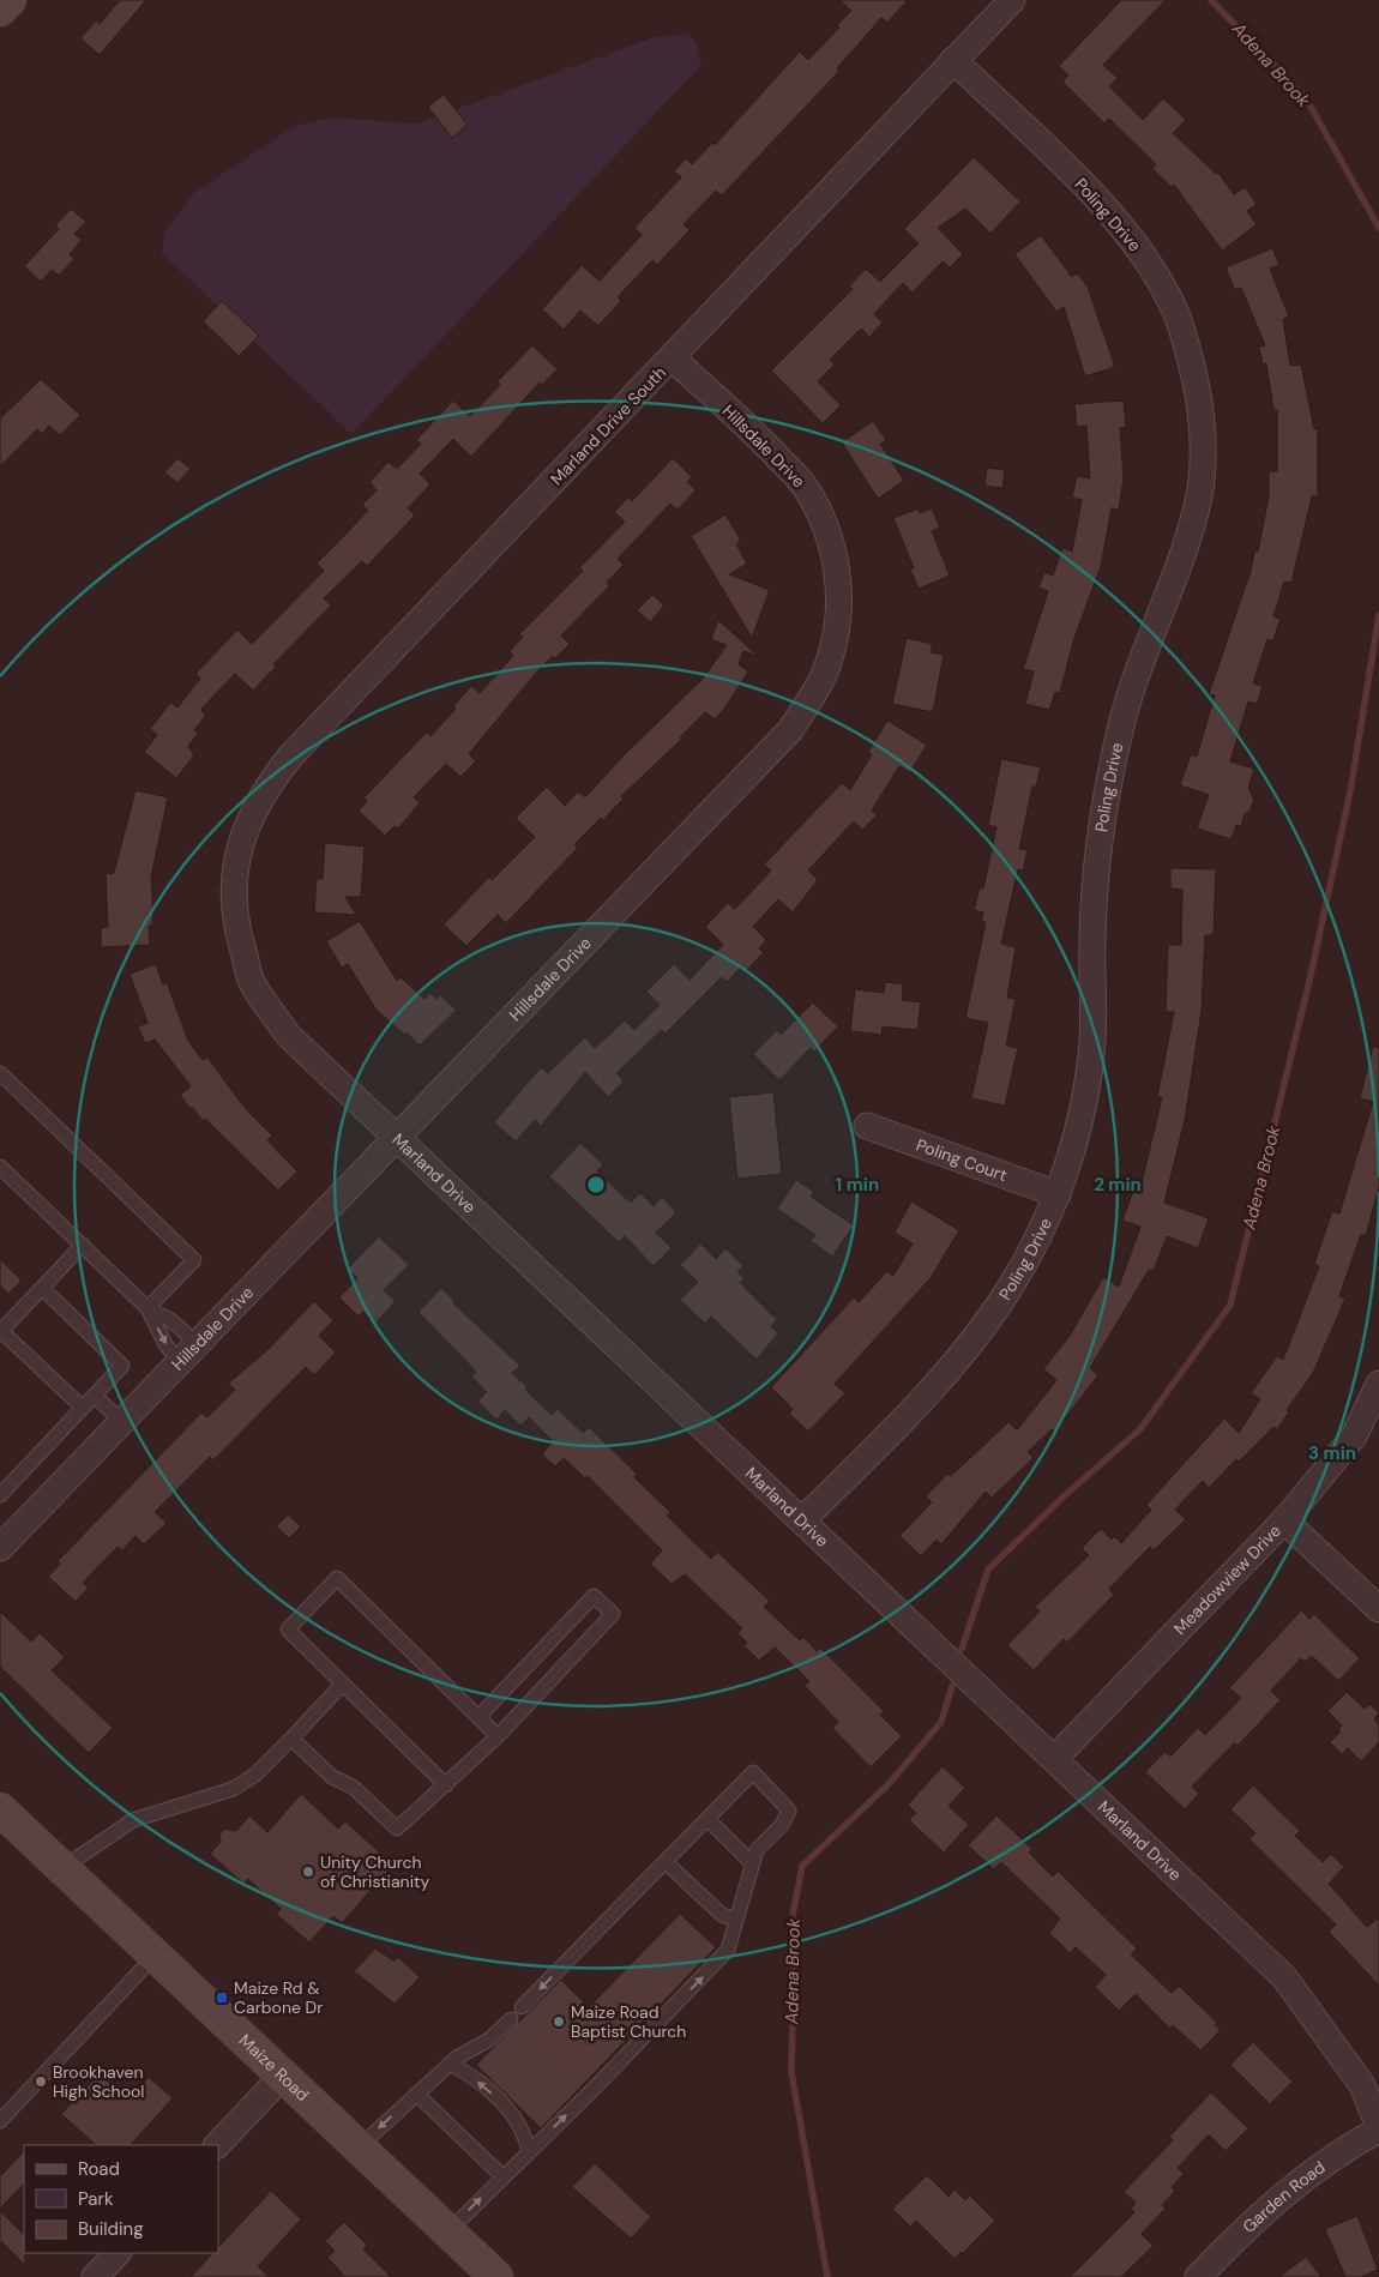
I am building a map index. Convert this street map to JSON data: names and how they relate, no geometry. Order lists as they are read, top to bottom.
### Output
{
  "streets": {
    "street": [
      "Poling Drive",
      "Marland Drive South",
      "Hillsdale Drive",
      "Poling Court",
      "Marland Drive",
      "Meadowview Drive",
      "Maize Road",
      "Garden Road"
    ]
  },
  "crossings": [
    ["Poling Drive", "Marland Drive South"],
    ["Poling Drive", "Poling Court"],
    ["Poling Drive", "Marland Drive"],
    ["Marland Drive South", "Hillsdale Drive"],
    ["Marland Drive South", "Marland Drive"],
    ["Hillsdale Drive", "Marland Drive"],
    ["Marland Drive", "Meadowview Drive"],
    ["Marland Drive", "Garden Road"]
  ],
  "water": ["Adena Brook"],
  "places": {
    "other": ["Unity Church of Christianity", "Maize Road Baptist Church", "Brookhaven High School"],
    "transit": ["Maize Rd & Carbone Dr"]
  },
  "legend": ["Road", "Park", "Building"],
  "rings": ["1 min", "2 min", "3 min"]
}
